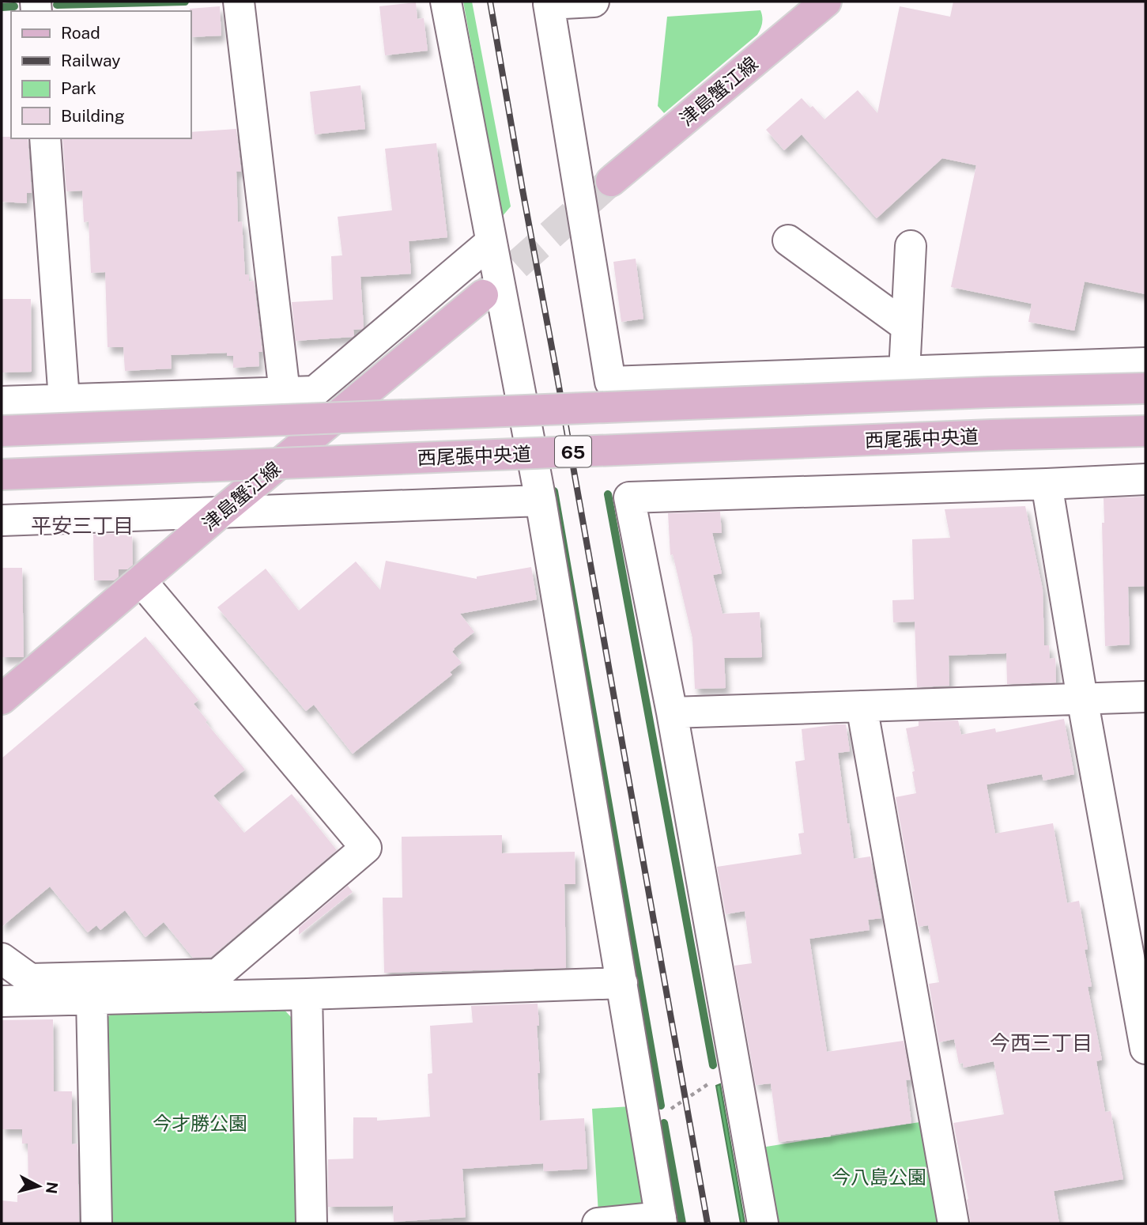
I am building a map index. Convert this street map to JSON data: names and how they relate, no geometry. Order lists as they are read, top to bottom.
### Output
{
  "streets": {
    "main road": ["津島蟹江線", "西尾張中央道", "65"]
  },
  "districts": ["平安三丁目", "今西三丁目"],
  "parks": ["今才勝公園", "今八島公園"],
  "legend": [
    "Road",
    "Railway",
    "Park",
    "Building"
  ],
  "north": "right"
}
